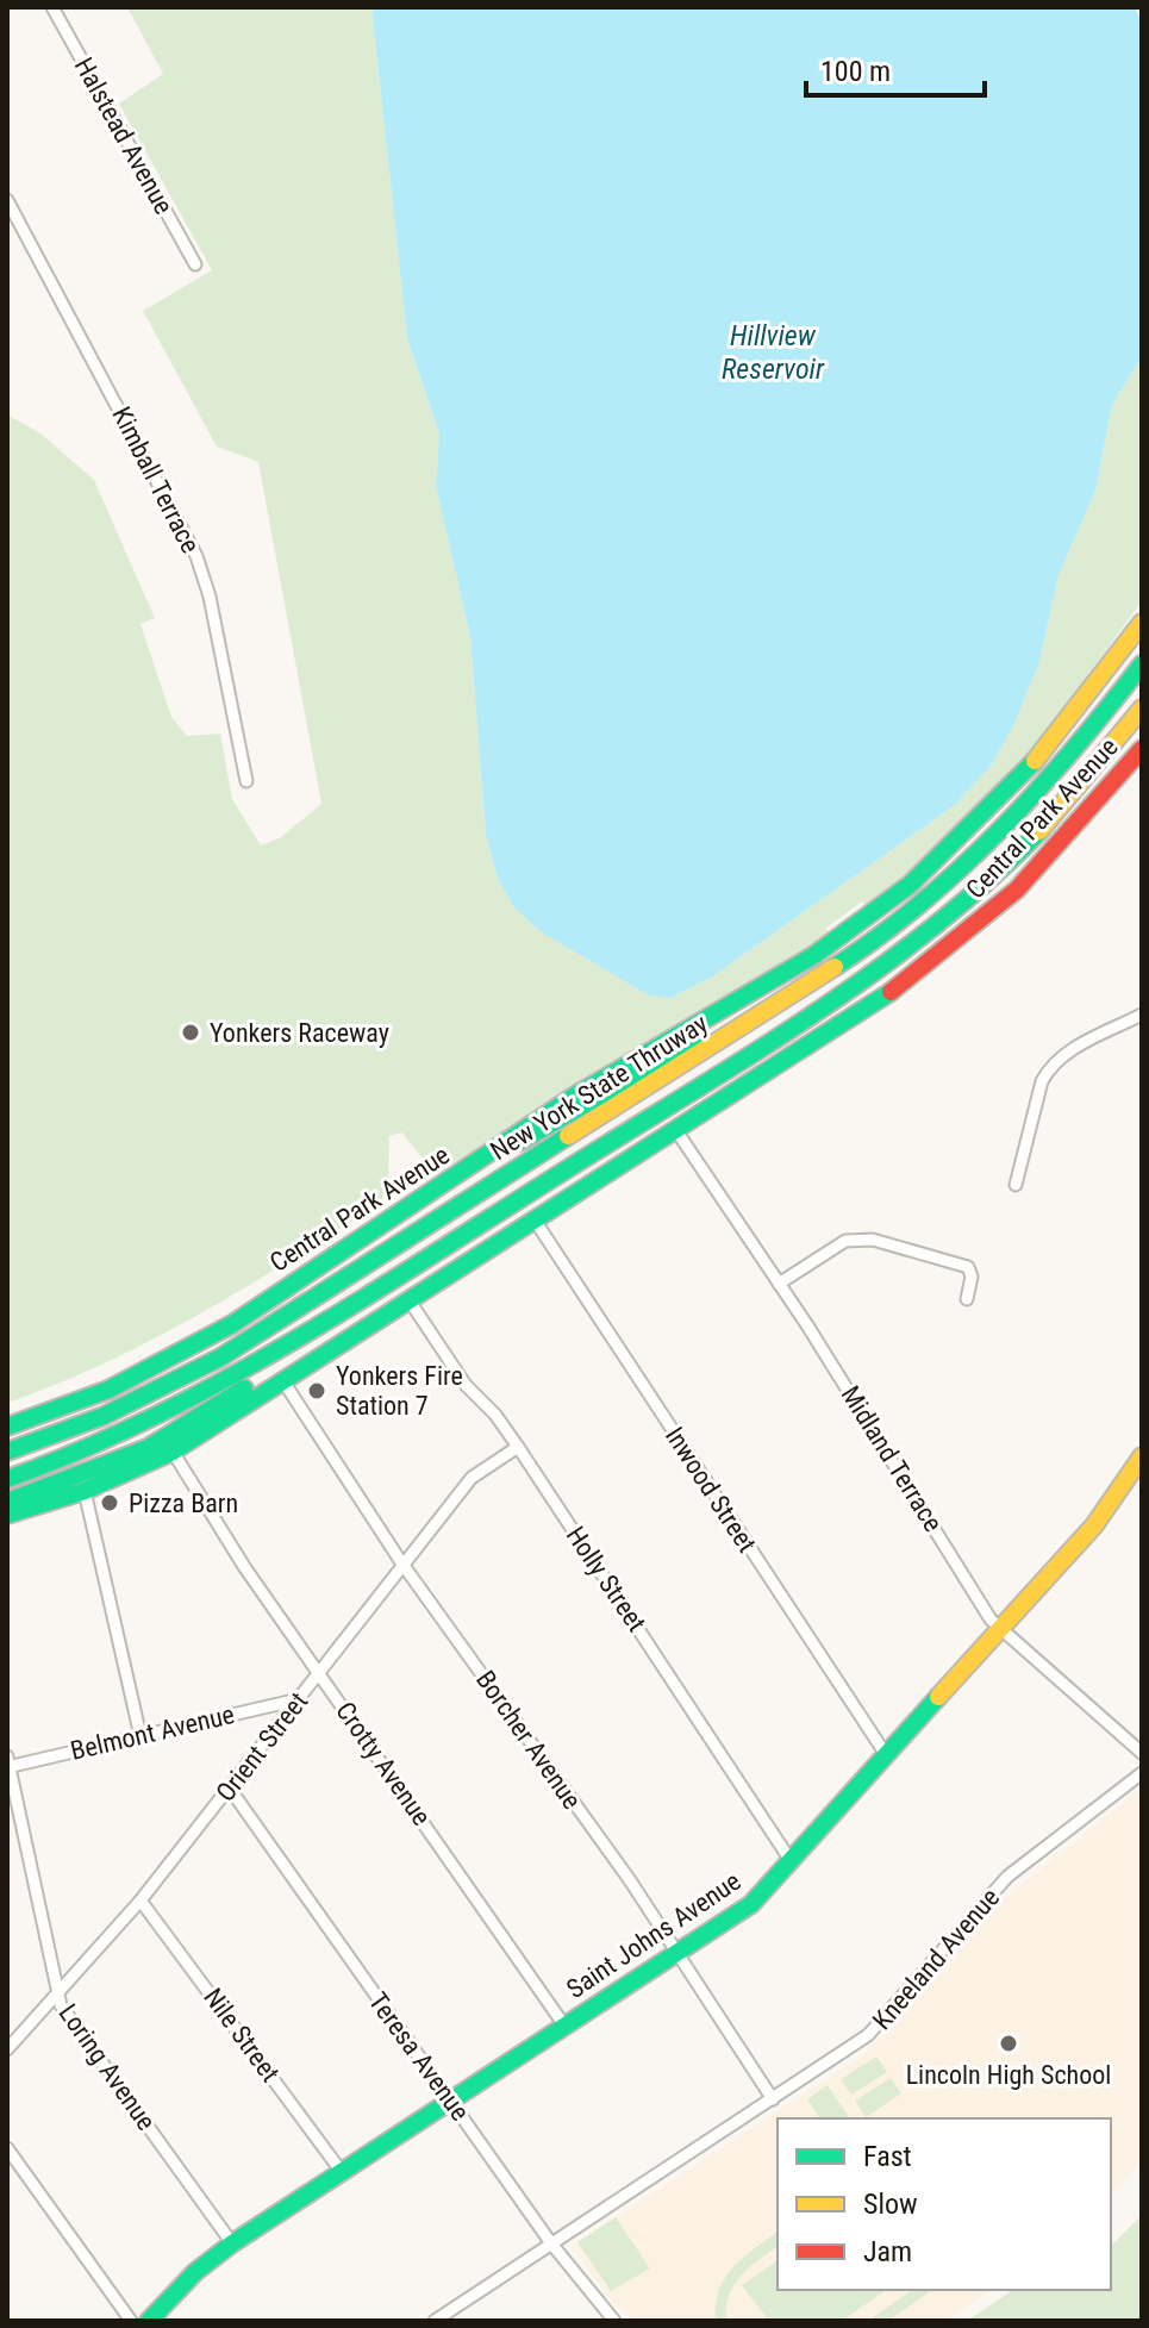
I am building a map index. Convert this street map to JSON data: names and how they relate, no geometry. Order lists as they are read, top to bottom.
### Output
{
  "streets": {
    "main road": ["Central Park Avenue", "New York State Thruway", "Saint Johns Avenue"],
    "street": [
      "Halstead Avenue",
      "Kimball Terrace",
      "Midland Terrace",
      "Inwood Street",
      "Holly Street",
      "Belmont Avenue",
      "Borcher Avenue",
      "Orient Street",
      "Crotty Avenue",
      "Kneeland Avenue",
      "Nile Street",
      "Teresa Avenue",
      "Loring Avenue"
    ]
  },
  "crossings": [
    ["Central Park Avenue", "Midland Terrace"],
    ["Central Park Avenue", "Inwood Street"],
    ["Central Park Avenue", "Holly Street"],
    ["Central Park Avenue", "Borcher Avenue"],
    ["Central Park Avenue", "Crotty Avenue"],
    ["Midland Terrace", "Saint Johns Avenue"],
    ["Inwood Street", "Saint Johns Avenue"],
    ["Holly Street", "Orient Street"],
    ["Holly Street", "Saint Johns Avenue"],
    ["Belmont Avenue", "Orient Street"],
    ["Belmont Avenue", "Loring Avenue"],
    ["Borcher Avenue", "Orient Street"],
    ["Borcher Avenue", "Saint Johns Avenue"],
    ["Borcher Avenue", "Kneeland Avenue"],
    ["Orient Street", "Crotty Avenue"],
    ["Orient Street", "Nile Street"],
    ["Orient Street", "Teresa Avenue"],
    ["Orient Street", "Loring Avenue"],
    ["Crotty Avenue", "Saint Johns Avenue"],
    ["Saint Johns Avenue", "Nile Street"],
    ["Saint Johns Avenue", "Teresa Avenue"],
    ["Saint Johns Avenue", "Loring Avenue"],
    ["Kneeland Avenue", "Teresa Avenue"]
  ],
  "water": ["Hillview Reservoir"],
  "places": [
    "Yonkers Raceway",
    "Yonkers Fire Station 7",
    "Pizza Barn",
    "Lincoln High School"
  ],
  "legend": ["Fast", "Slow", "Jam"],
  "scale_bar": "100 m"
}
